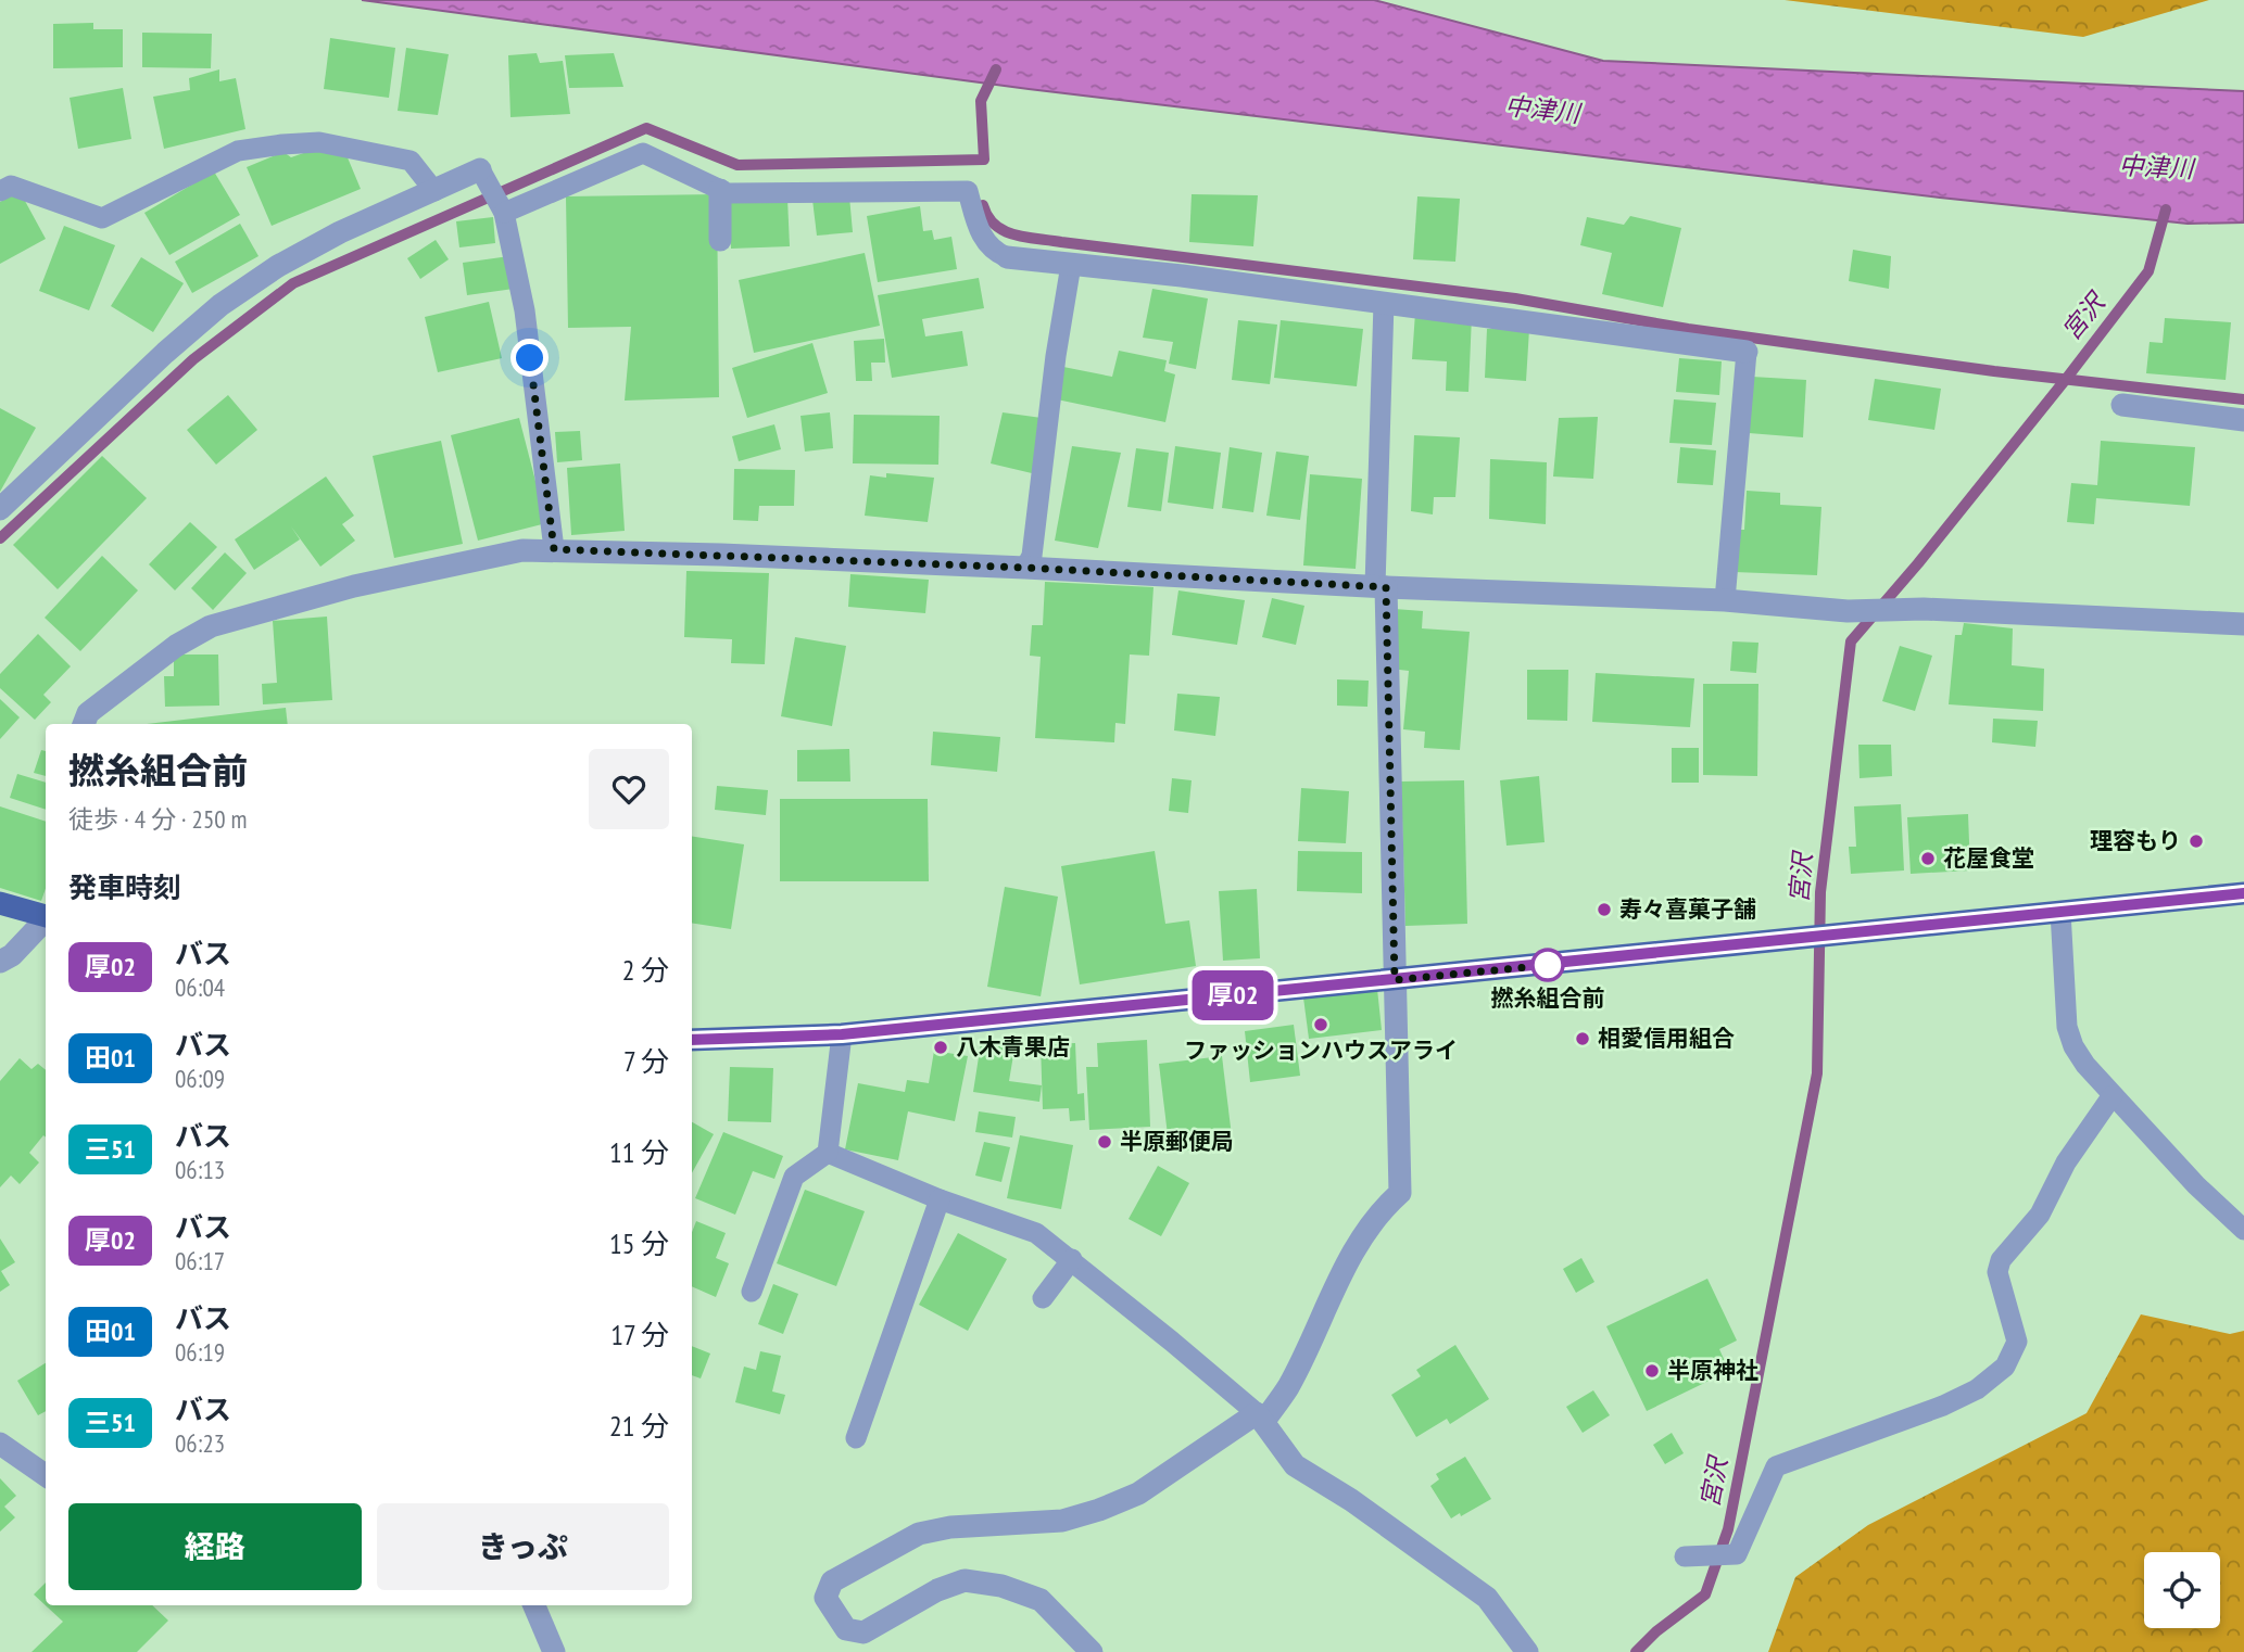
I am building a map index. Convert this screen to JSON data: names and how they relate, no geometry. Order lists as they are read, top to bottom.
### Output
{
  "water": ["中津川", "宮沢"],
  "places": [
    "理容もり",
    "花屋食堂",
    "寿々喜菓子舗",
    "撚糸組合前",
    "ファッションハウスアライ",
    "相愛信用組合",
    "八木青果店",
    "半原郵便局",
    "半原神社"
  ],
  "lines": ["bus line 厚02"],
  "page": {
    "on_map": "厚02",
    "heading": [
      ["撚糸組合前", "徒歩 · 4 分 · 250 m"],
      "発車時刻"
    ],
    "list": [
      {
        "mark": "厚02",
        "name": "バス",
        "note": "06:04",
        "value": "2 分"
      },
      {
        "mark": "田01",
        "name": "バス",
        "note": "06:09",
        "value": "7 分"
      },
      {
        "mark": "三51",
        "name": "バス",
        "note": "06:13",
        "value": "11 分"
      },
      {
        "mark": "厚02",
        "name": "バス",
        "note": "06:17",
        "value": "15 分"
      },
      {
        "mark": "田01",
        "name": "バス",
        "note": "06:19",
        "value": "17 分"
      },
      {
        "mark": "三51",
        "name": "バス",
        "note": "06:23",
        "value": "21 分"
      }
    ],
    "buttons": ["経路", "きっぷ"]
  }
}
